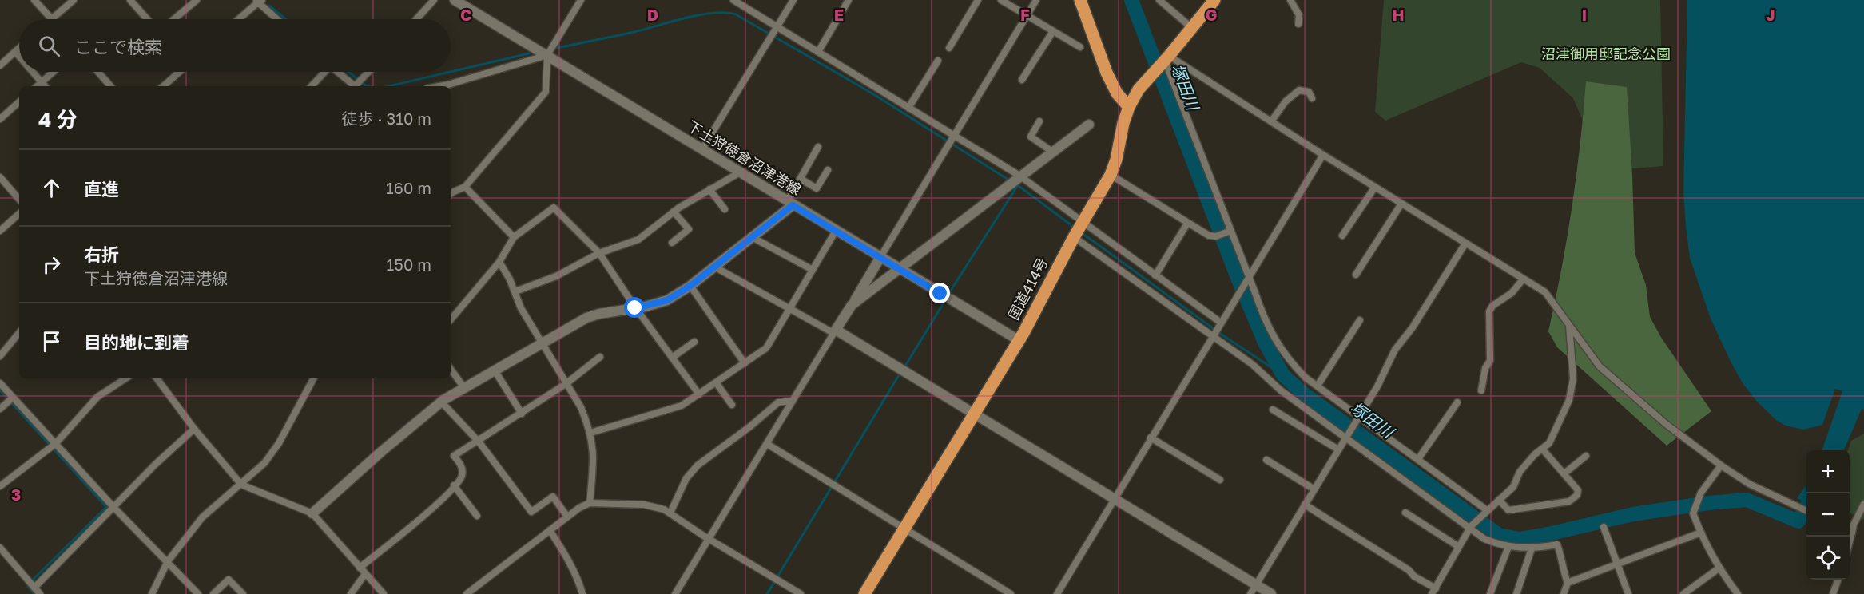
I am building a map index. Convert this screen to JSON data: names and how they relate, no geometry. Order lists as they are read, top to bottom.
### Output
{
  "streets": {
    "highway": ["国道414号"],
    "street": ["下土狩徳倉沼津港線"]
  },
  "crossings": [
    ["下土狩徳倉沼津港線", "国道414号"]
  ],
  "water": ["塚田川"],
  "parks": ["沼津御用邸記念公園"],
  "page": {
    "search": "ここで検索",
    "heading": ["4 分", "徒歩 · 310 m"],
    "list": [
      ["直進", "160 m"],
      ["右折", "下土狩徳倉沼津港線", "150 m"],
      "目的地に到着"
    ],
    "map_buttons": ["+", "−"]
  },
  "grid": {
    "columns": [
      "C",
      "D",
      "E",
      "F",
      "G",
      "H",
      "I",
      "J"
    ],
    "rows": ["3"]
  }
}
